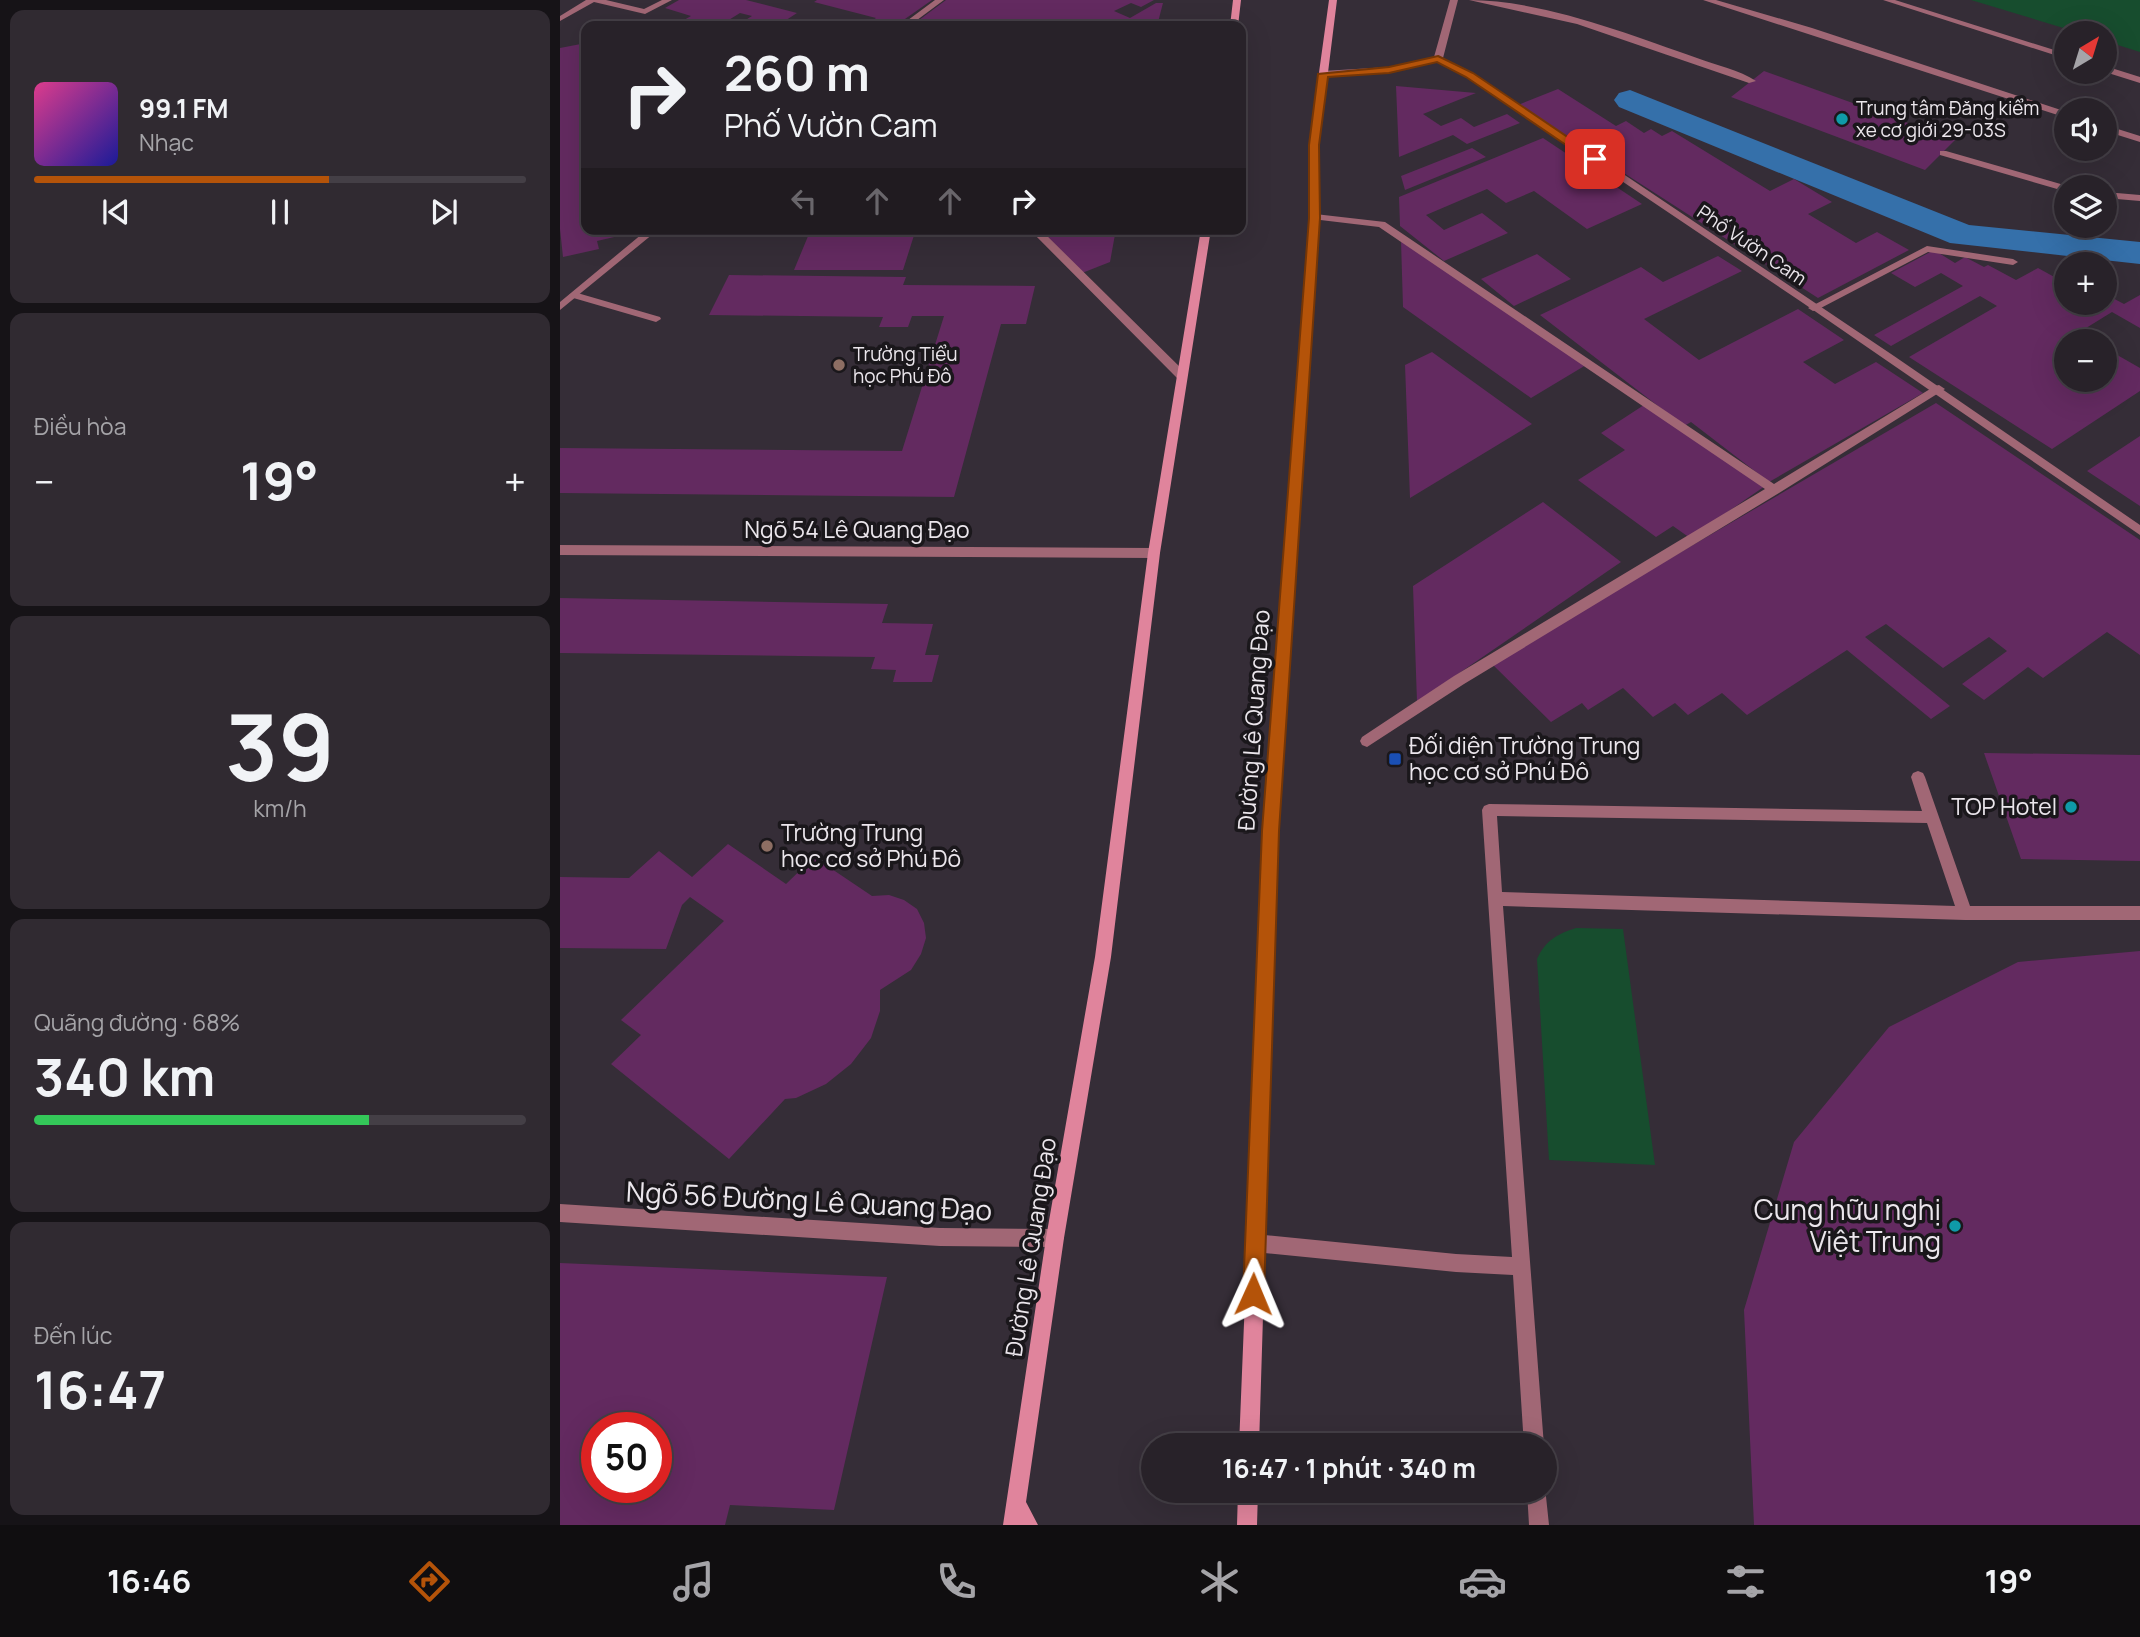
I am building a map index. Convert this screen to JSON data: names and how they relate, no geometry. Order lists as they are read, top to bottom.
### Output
{
  "streets": {
    "main road": ["Đường Lê Quang Đạo"],
    "street": ["Phố Vườn Cam", "Ngõ 54 Lê Quang Đạo", "Ngõ 56 Đường Lê Quang Đạo"]
  },
  "crossings": [
    ["Ngõ 54 Lê Quang Đạo", "Đường Lê Quang Đạo"],
    ["Đường Lê Quang Đạo", "Ngõ 56 Đường Lê Quang Đạo"]
  ],
  "places": {
    "other": [
      "Trung tâm Đăng kiểm xe cơ giới 29-03S",
      "Trường Tiểu học Phú Đô",
      "TOP Hotel",
      "Trường Trung học cơ sở Phú Đô",
      "Cung hữu nghị Việt Trung"
    ],
    "transit": ["Đối diện Trường Trung học cơ sở Phú Đô"]
  },
  "north": "top right",
  "page": {
    "map_buttons": ["+", "−"],
    "turn": ["260 m", "Phố Vườn Cam"],
    "song": ["99.1 FM", "Nhạc"],
    "tile": [
      "Điều hòa",
      ["39", "km/h"],
      ["Quãng đường · 68%", "340 km"],
      ["Đến lúc", "16:47"]
    ],
    "heat": ["−", "19°", "+"],
    "limit": "50",
    "trip": "16:47 · 1 phút · 340 m",
    "tabs": ["16:46", "19°"]
  }
}
